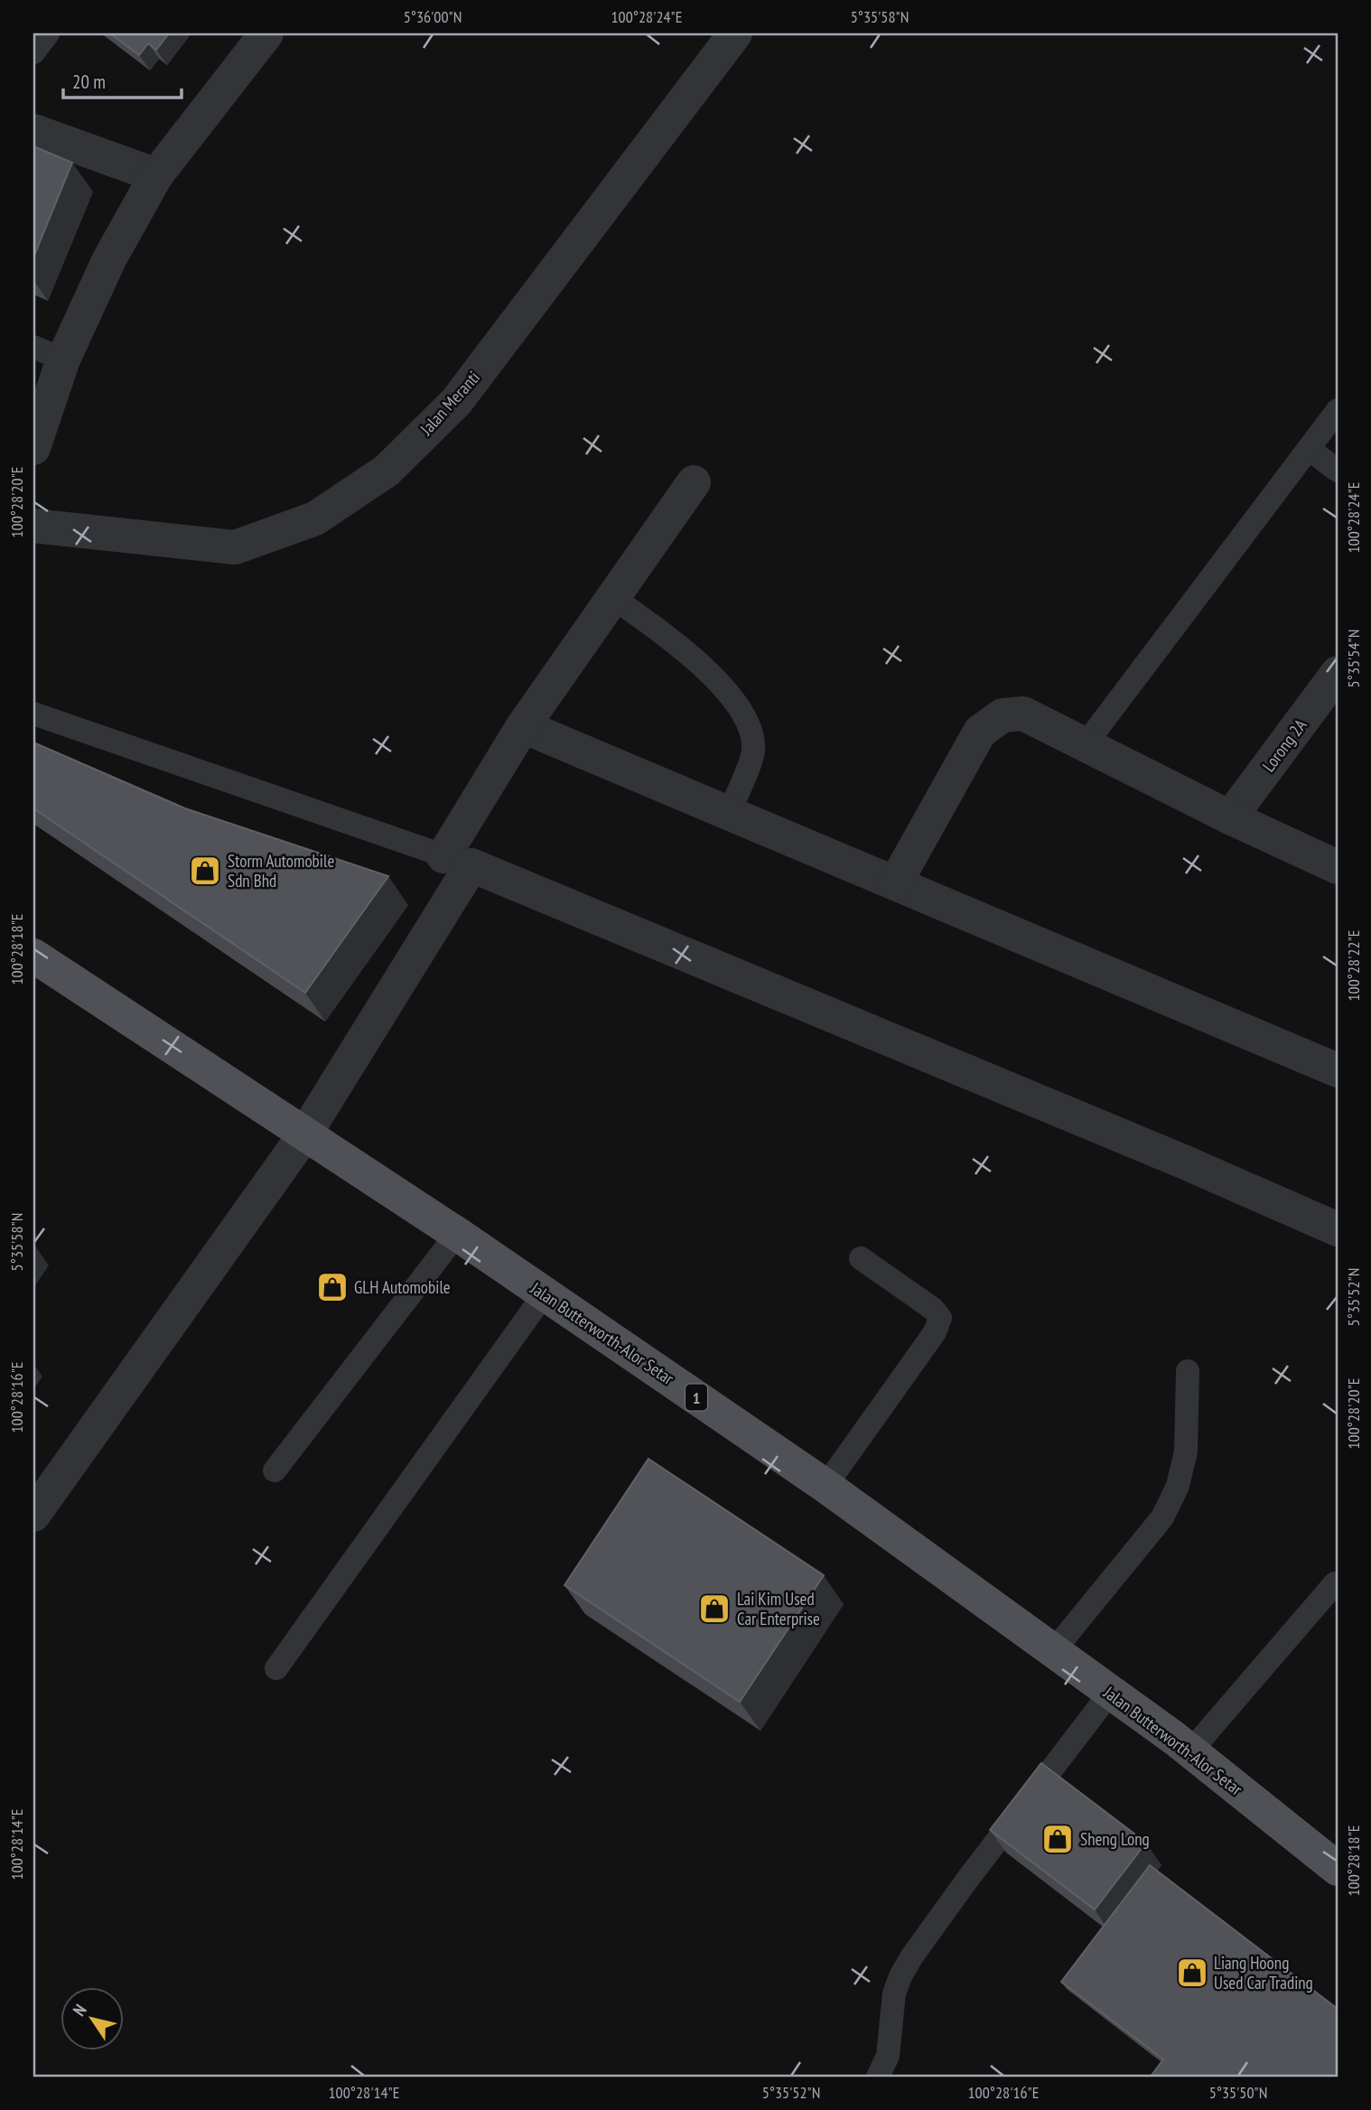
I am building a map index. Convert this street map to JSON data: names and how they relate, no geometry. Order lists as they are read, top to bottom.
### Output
{
  "streets": {
    "main road": ["Jalan Butterworth-Alor Setar", "1"],
    "street": ["Jalan Meranti", "Lorong 2A"]
  },
  "places": {
    "shop": [
      "Storm Automobile Sdn Bhd",
      "GLH Automobile",
      "Lai Kim Used Car Enterprise",
      "Sheng Long",
      "Liang Hoong Used Car Trading"
    ]
  },
  "scale_bar": "20 m",
  "north": "top left",
  "coordinates": [
    "5°36'00\"N",
    "100°28'24\"E",
    "5°35'58\"N",
    "100°28'20\"E",
    "5°35'54\"N",
    "100°28'18\"E",
    "100°28'22\"E",
    "5°35'52\"N",
    "100°28'16\"E",
    "100°28'14\"E",
    "5°35'50\"N"
  ]
}
